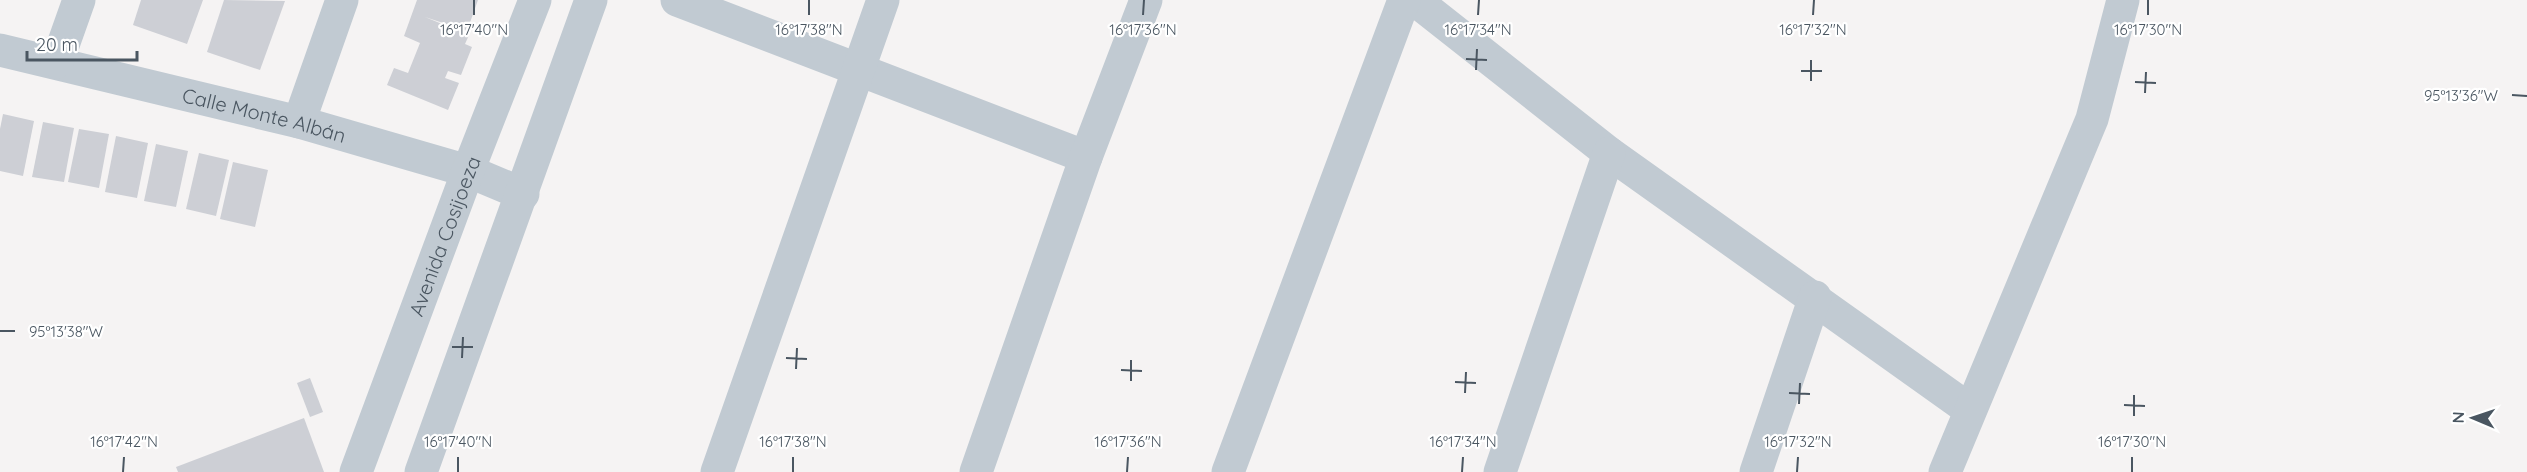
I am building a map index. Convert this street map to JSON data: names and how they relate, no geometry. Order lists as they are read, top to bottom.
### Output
{
  "streets": {
    "street": ["Calle Monte Albán", "Avenida Cosijoeza"]
  },
  "crossings": [
    ["Calle Monte Albán", "Avenida Cosijoeza"]
  ],
  "scale_bar": "20 m",
  "north": "left",
  "coordinates": [
    "16°17'40\"N",
    "16°17'38\"N",
    "16°17'36\"N",
    "16°17'34\"N",
    "16°17'32\"N",
    "16°17'30\"N",
    "95°13'36\"W",
    "95°13'38\"W",
    "16°17'42\"N"
  ]
}
